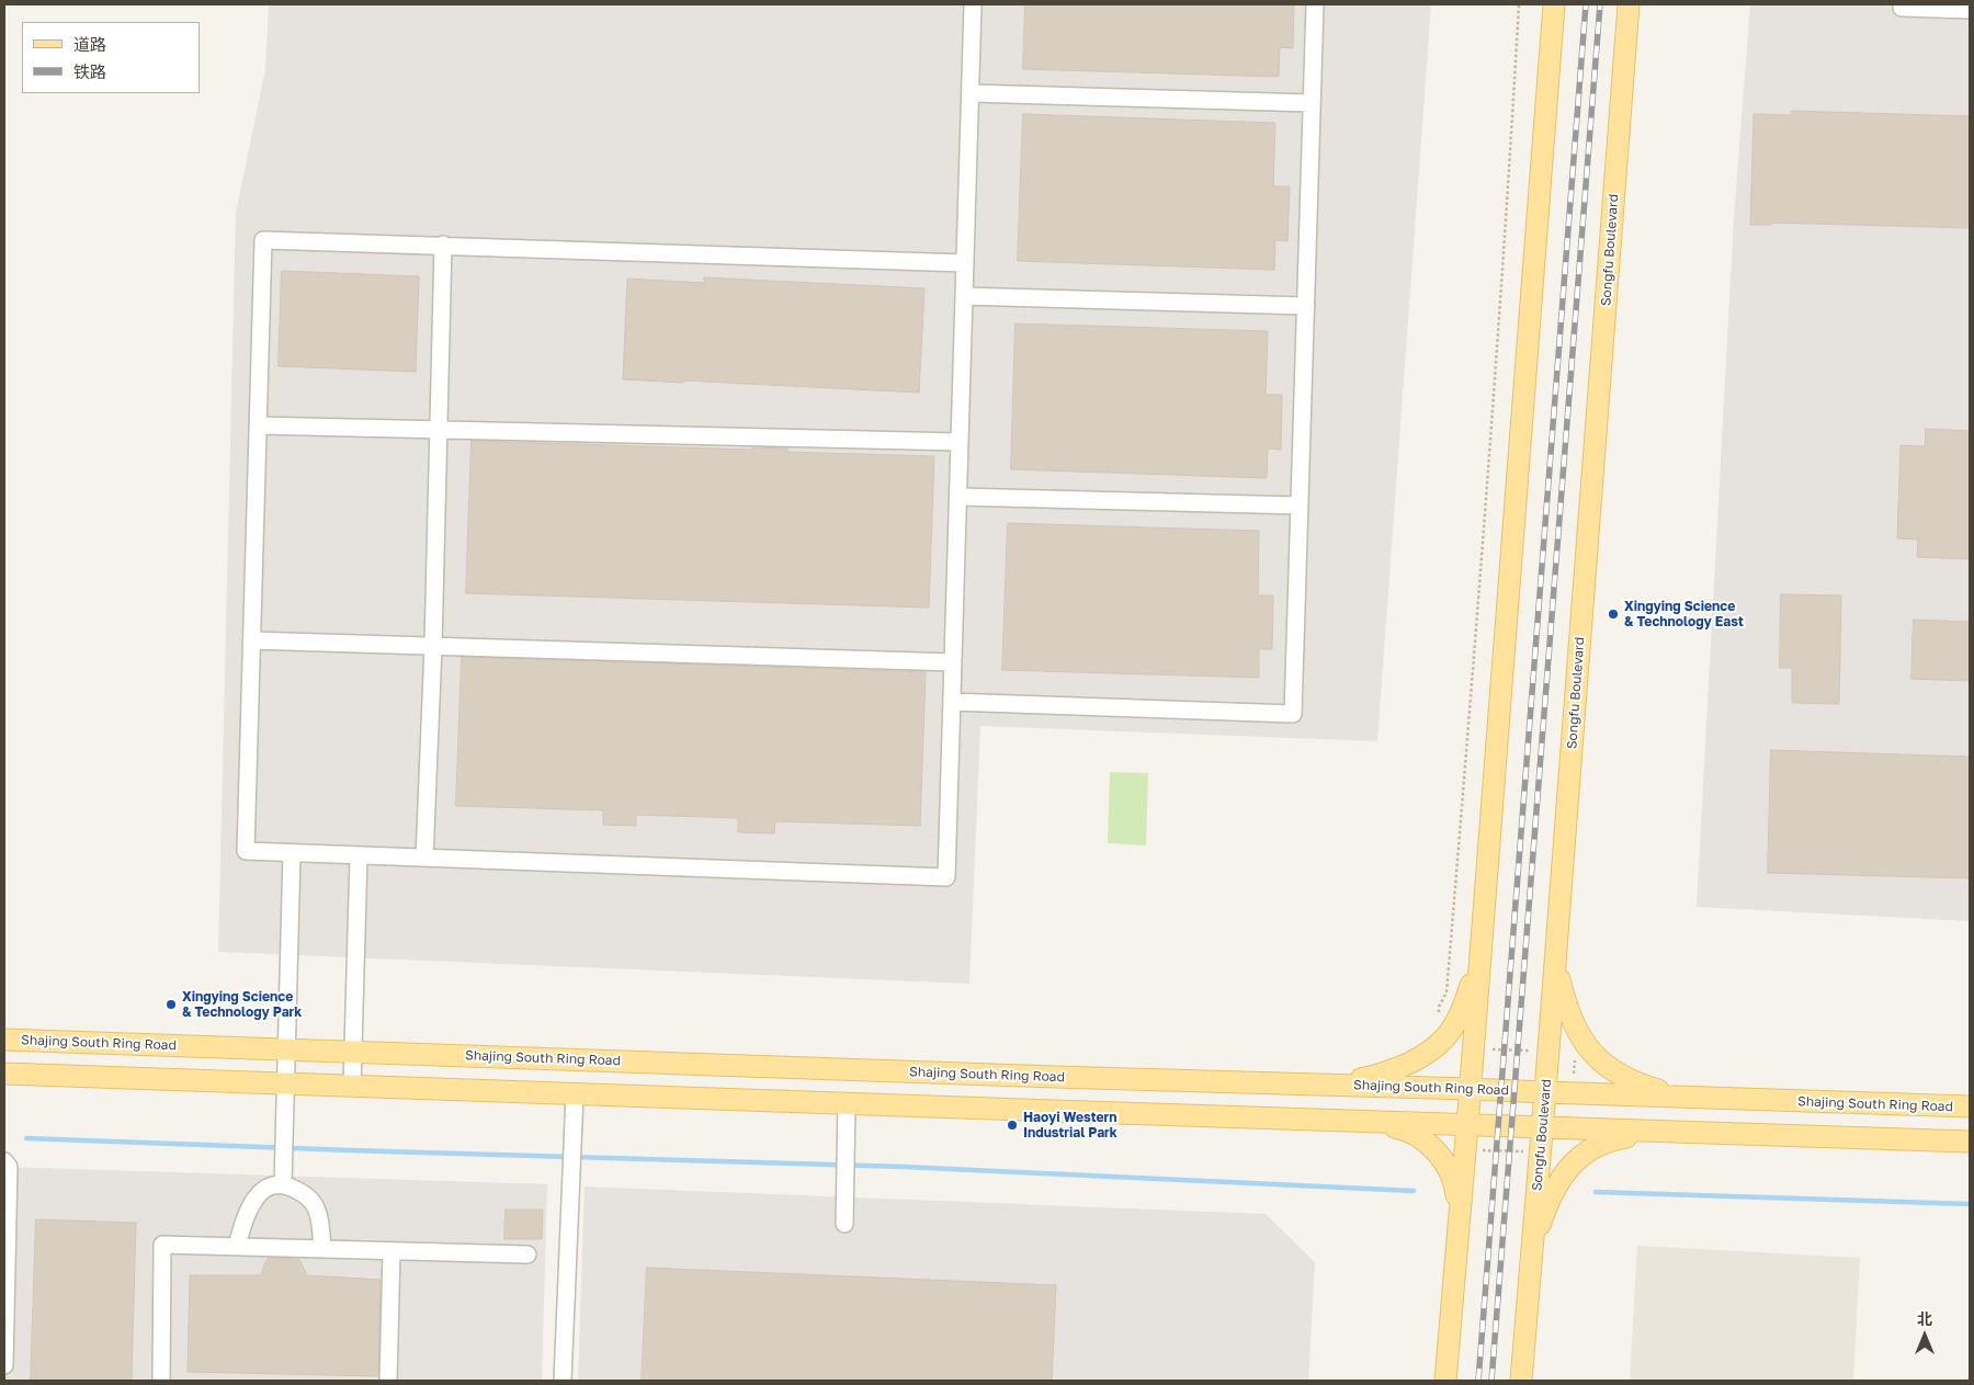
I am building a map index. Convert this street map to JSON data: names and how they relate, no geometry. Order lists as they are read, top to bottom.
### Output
{
  "streets": {
    "main road": ["Songfu Boulevard", "Shajing South Ring Road"]
  },
  "crossings": [
    ["Songfu Boulevard", "Shajing South Ring Road"]
  ],
  "places": ["Xingying Science & Technology East", "Xingying Science & Technology Park", "Haoyi Western Industrial Park"],
  "legend": ["道路", "铁路"],
  "north": "top"
}
